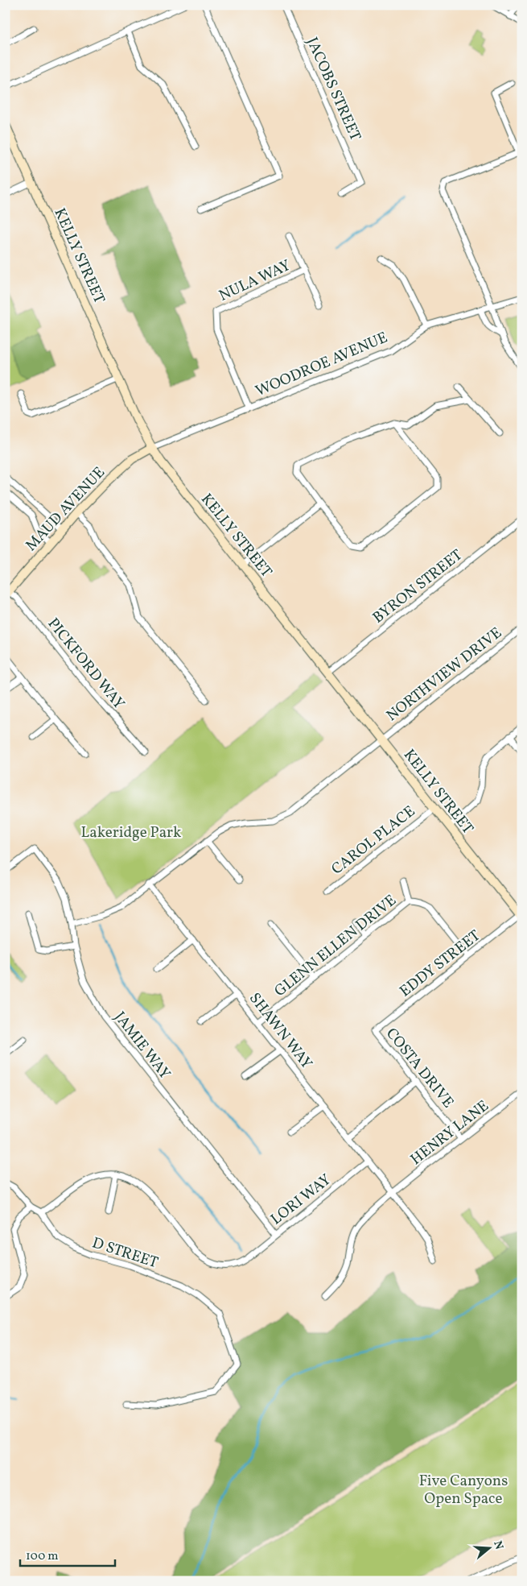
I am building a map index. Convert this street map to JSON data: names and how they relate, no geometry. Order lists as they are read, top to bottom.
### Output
{
  "streets": {
    "street": [
      "JACOBS STREET",
      "KELLY STREET",
      "NULA WAY",
      "WOODROE AVENUE",
      "MAUD AVENUE",
      "BYRON STREET",
      "PICKFORD WAY",
      "NORTHVIEW DRIVE",
      "CAROL PLACE",
      "GLENN ELLEN DRIVE",
      "EDDY STREET",
      "SHAWN WAY",
      "JAMIE WAY",
      "COSTA DRIVE",
      "HENRY LANE",
      "LORI WAY",
      "D STREET"
    ]
  },
  "crossings": [
    ["KELLY STREET", "WOODROE AVENUE"],
    ["KELLY STREET", "MAUD AVENUE"],
    ["KELLY STREET", "BYRON STREET"],
    ["KELLY STREET", "NORTHVIEW DRIVE"],
    ["KELLY STREET", "CAROL PLACE"],
    ["KELLY STREET", "EDDY STREET"],
    ["NULA WAY", "WOODROE AVENUE"],
    ["WOODROE AVENUE", "MAUD AVENUE"],
    ["MAUD AVENUE", "PICKFORD WAY"],
    ["NORTHVIEW DRIVE", "SHAWN WAY"],
    ["NORTHVIEW DRIVE", "JAMIE WAY"],
    ["GLENN ELLEN DRIVE", "SHAWN WAY"],
    ["EDDY STREET", "COSTA DRIVE"],
    ["SHAWN WAY", "HENRY LANE"],
    ["SHAWN WAY", "LORI WAY"],
    ["JAMIE WAY", "LORI WAY"],
    ["COSTA DRIVE", "HENRY LANE"]
  ],
  "parks": ["Lakeridge Park", "Five Canyons Open Space"],
  "scale_bar": "100 m",
  "north": "right"
}
